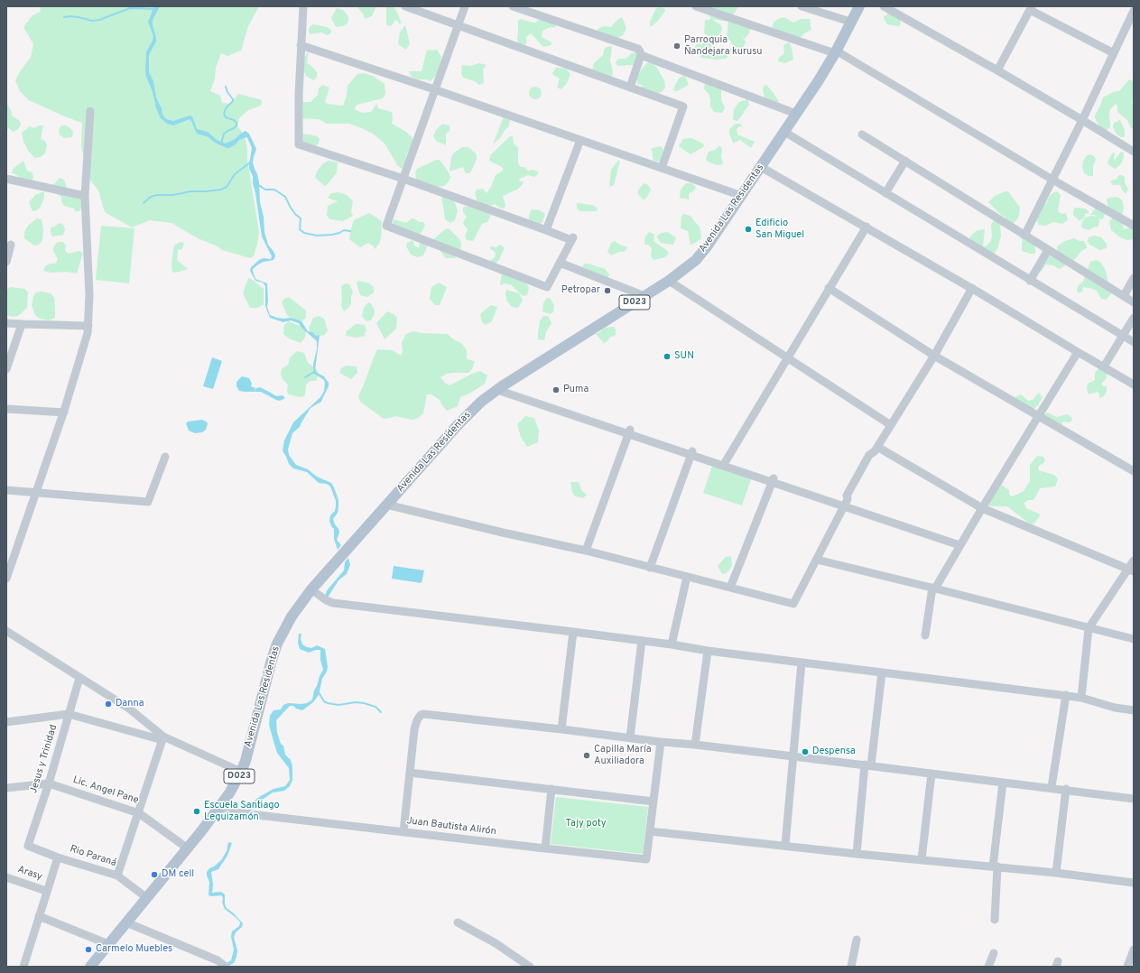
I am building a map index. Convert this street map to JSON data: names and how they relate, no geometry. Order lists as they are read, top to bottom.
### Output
{
  "streets": {
    "main road": ["Avenida Las Residentas", "D023"],
    "street": [
      "Jesus y Trinidad",
      "Lic. Angel Pane",
      "Juan Bautista Alirón",
      "Rio Paraná",
      "Arasy"
    ]
  },
  "crossings": [
    ["Avenida Las Residentas", "Lic. Angel Pane"],
    ["Avenida Las Residentas", "Juan Bautista Alirón"],
    ["Avenida Las Residentas", "Rio Paraná"],
    ["Jesus y Trinidad", "Lic. Angel Pane"],
    ["Jesus y Trinidad", "Rio Paraná"]
  ],
  "parks": ["Tajy poty"],
  "places": [
    "Parroquia Ñandejara kurusu",
    "Edificio San Miguel",
    "Petropar",
    "SUN",
    "Puma",
    "Danna",
    "Despensa",
    "Capilla María Auxiliadora",
    "Escuela Santiago Leguizamón",
    "DM cell",
    "Carmelo Muebles"
  ]
}
